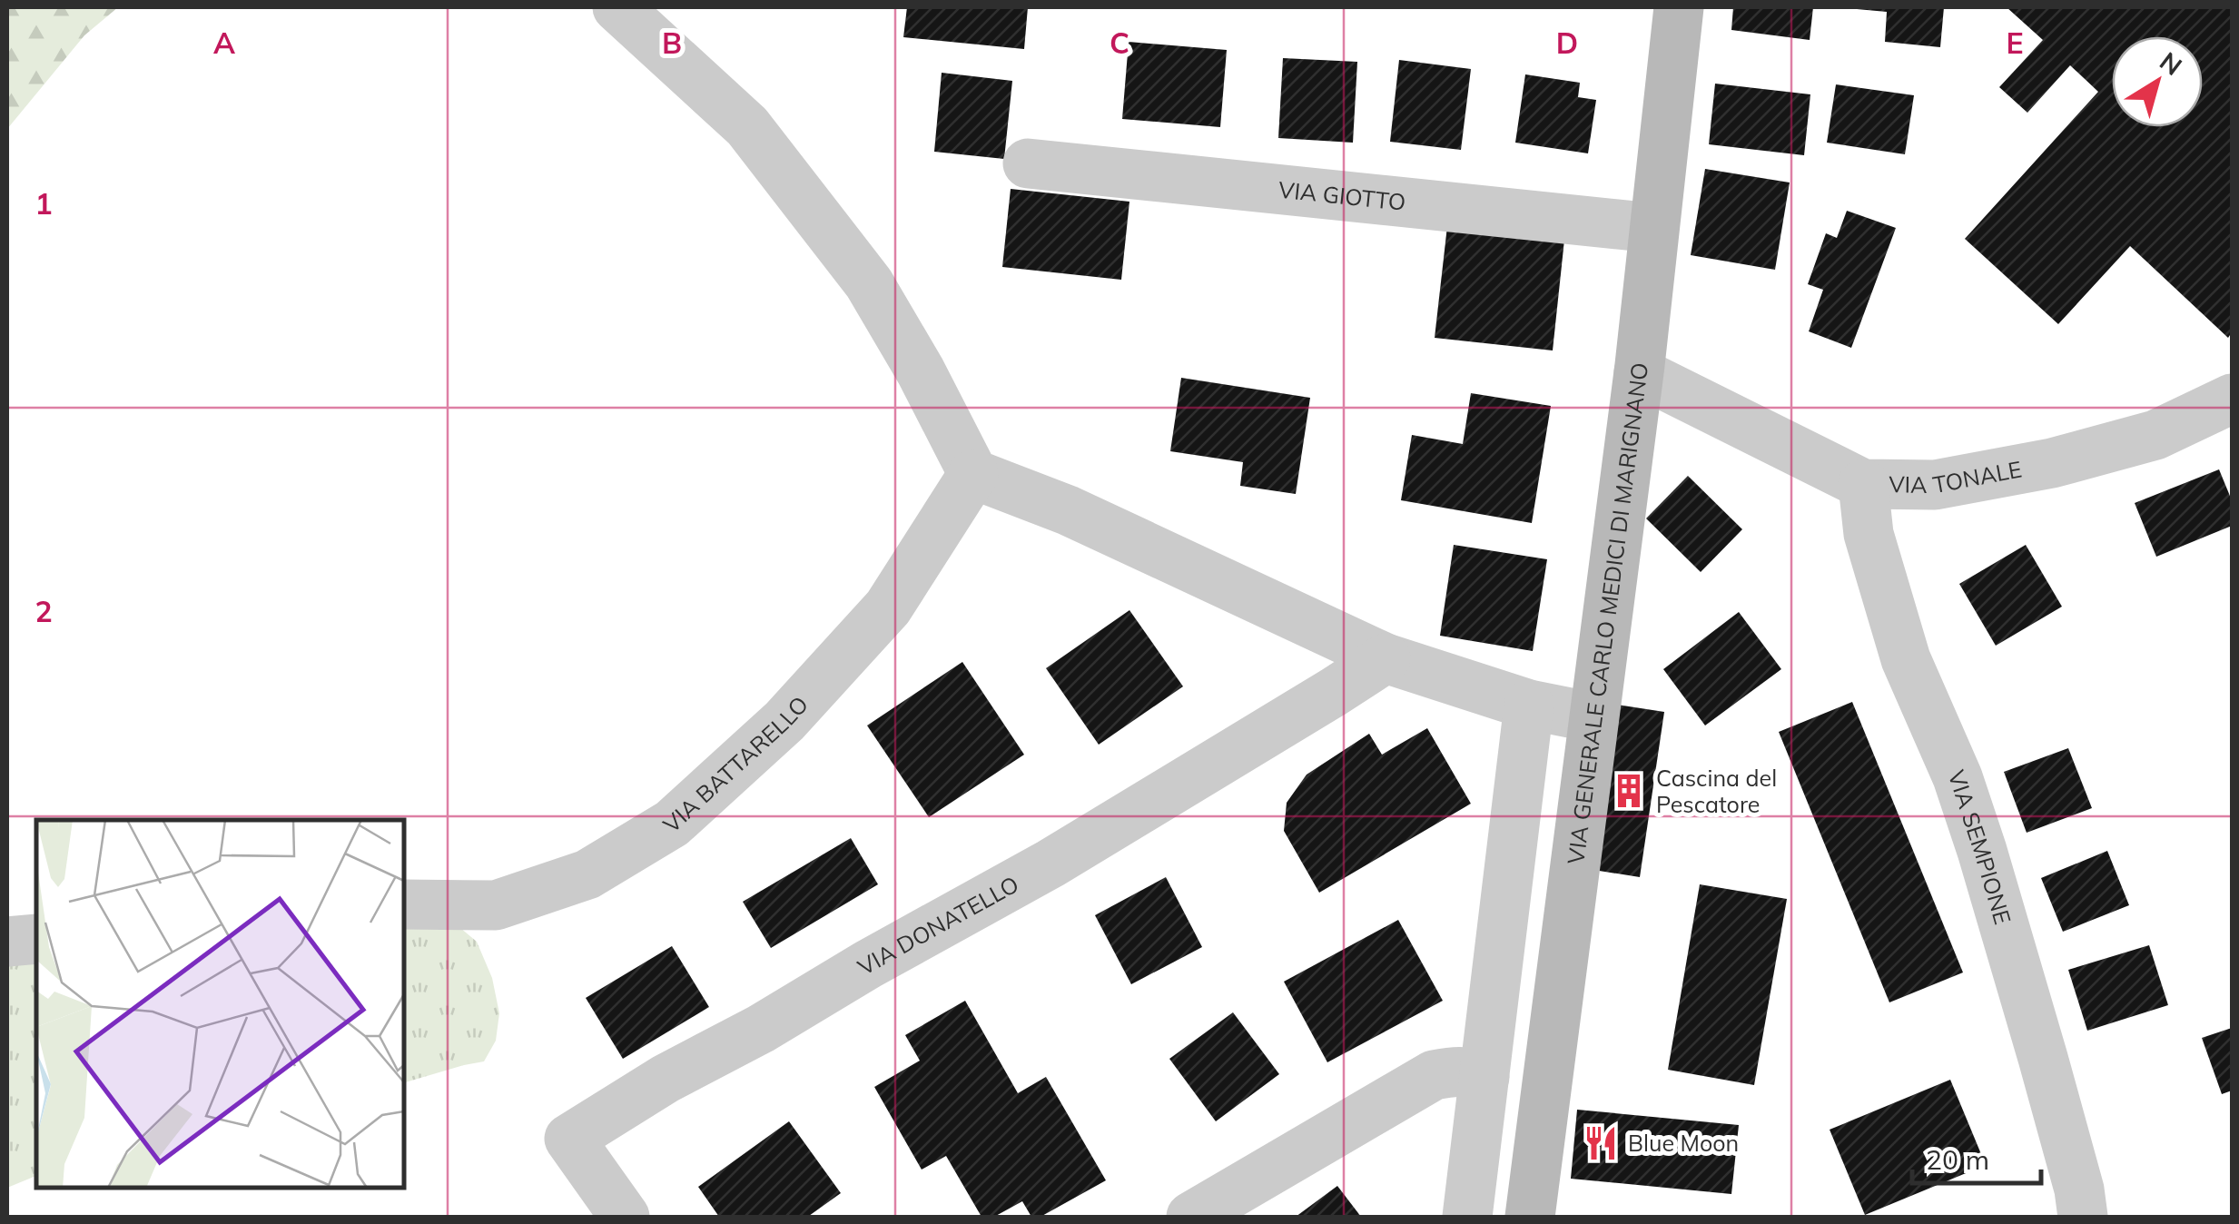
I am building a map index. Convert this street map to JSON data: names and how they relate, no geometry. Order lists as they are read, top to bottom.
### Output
{
  "streets": {
    "street": [
      "VIA GIOTTO",
      "VIA TONALE",
      "VIA GENERALE CARLO MEDICI DI MARIGNANO",
      "VIA BATTARELLO",
      "VIA SEMPIONE",
      "VIA DONATELLO"
    ]
  },
  "crossings": [
    ["VIA GIOTTO", "VIA GENERALE CARLO MEDICI DI MARIGNANO"],
    ["VIA TONALE", "VIA GENERALE CARLO MEDICI DI MARIGNANO"],
    ["VIA TONALE", "VIA SEMPIONE"]
  ],
  "places": {
    "building": ["Cascina del Pescatore"],
    "restaurant": ["Blue Moon"]
  },
  "scale_bar": "20 m",
  "north": "top right",
  "grid": {
    "columns": [
      "A",
      "B",
      "C",
      "D",
      "E"
    ],
    "rows": ["1", "2"]
  }
}
